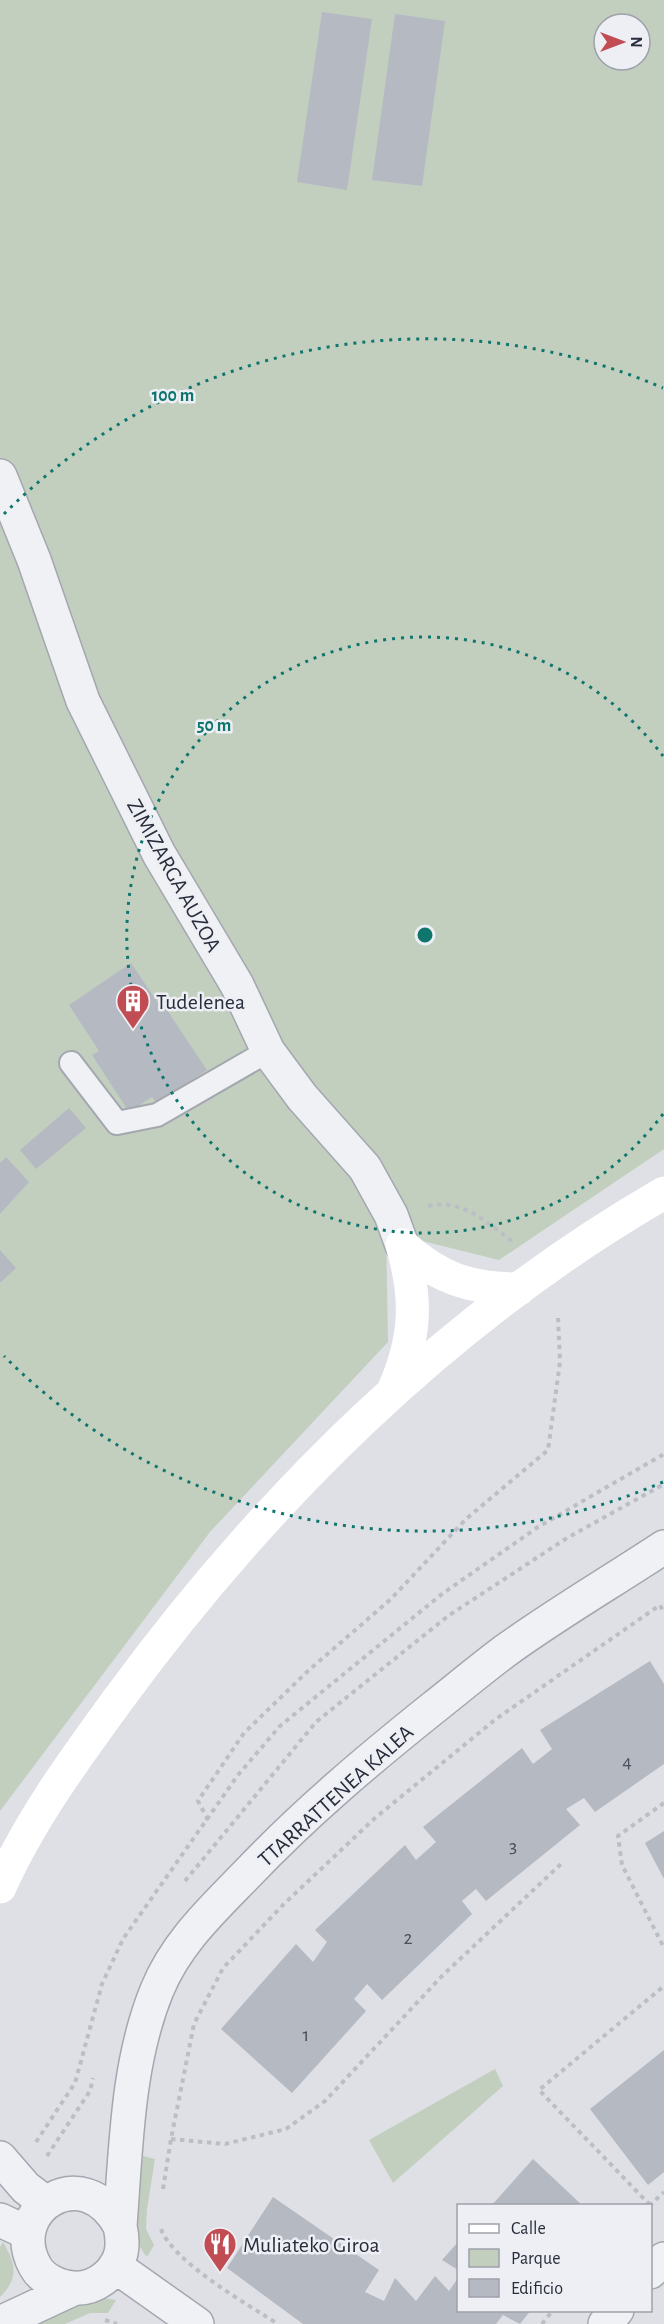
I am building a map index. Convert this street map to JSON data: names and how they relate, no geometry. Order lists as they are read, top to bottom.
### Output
{
  "streets": {
    "street": ["ZIMIZARGA AUZOA", "TTARRATTENEA KALEA"]
  },
  "places": {
    "building": ["Tudelenea"],
    "restaurant": ["Muliateko Giroa"]
  },
  "house_numbers": [
    "4",
    "3",
    "2",
    "1"
  ],
  "legend": ["Calle", "Parque", "Edificio"],
  "north": "right",
  "rings": ["100 m", "50 m"]
}
